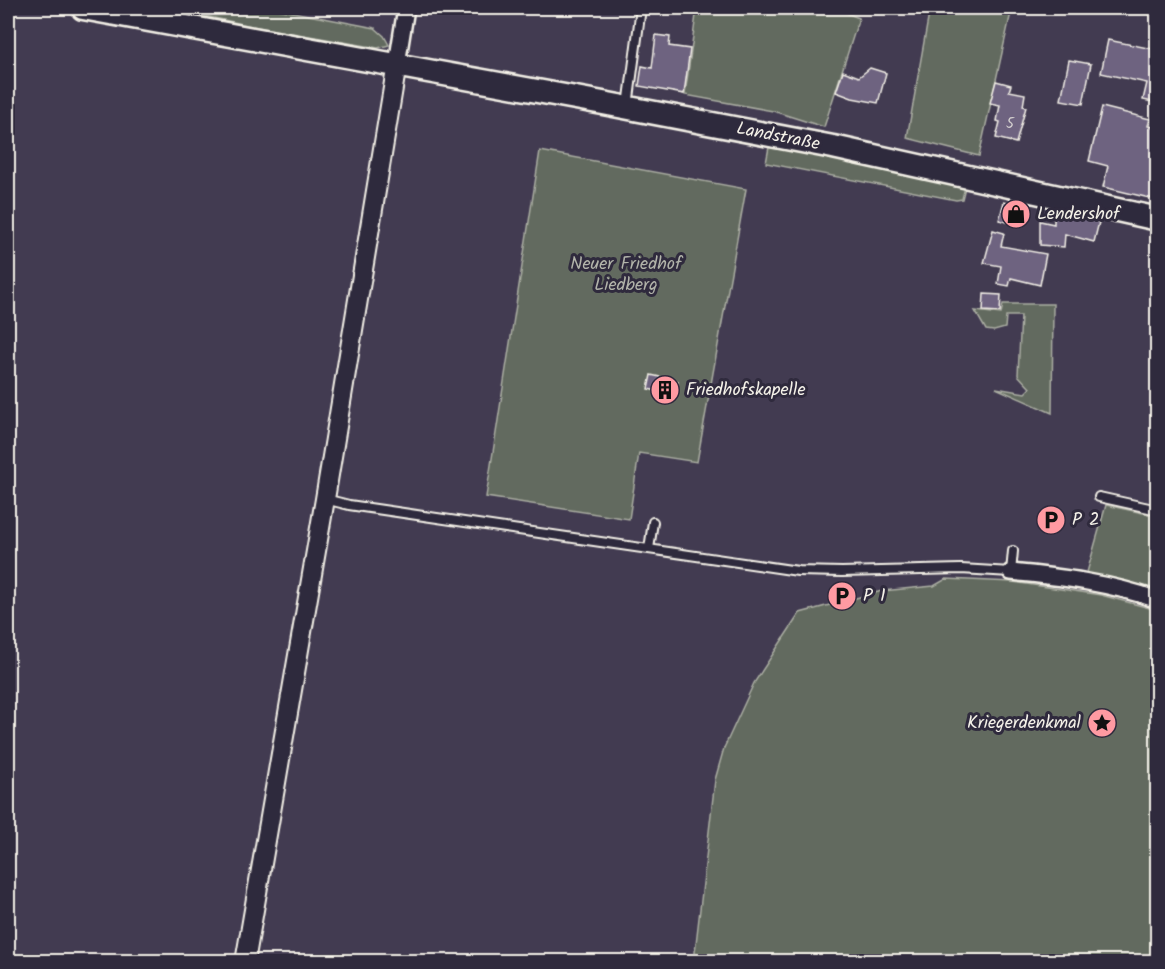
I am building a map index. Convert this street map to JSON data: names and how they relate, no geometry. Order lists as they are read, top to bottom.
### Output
{
  "streets": {
    "main road": ["Landstraße"]
  },
  "parks": ["Neuer Friedhof Liedberg"],
  "places": {
    "shop": ["Lendershof"],
    "building": ["Friedhofskapelle"],
    "parking": ["P 2", "P 1"],
    "place": ["Kriegerdenkmal"]
  },
  "house_numbers": ["5"]
}
